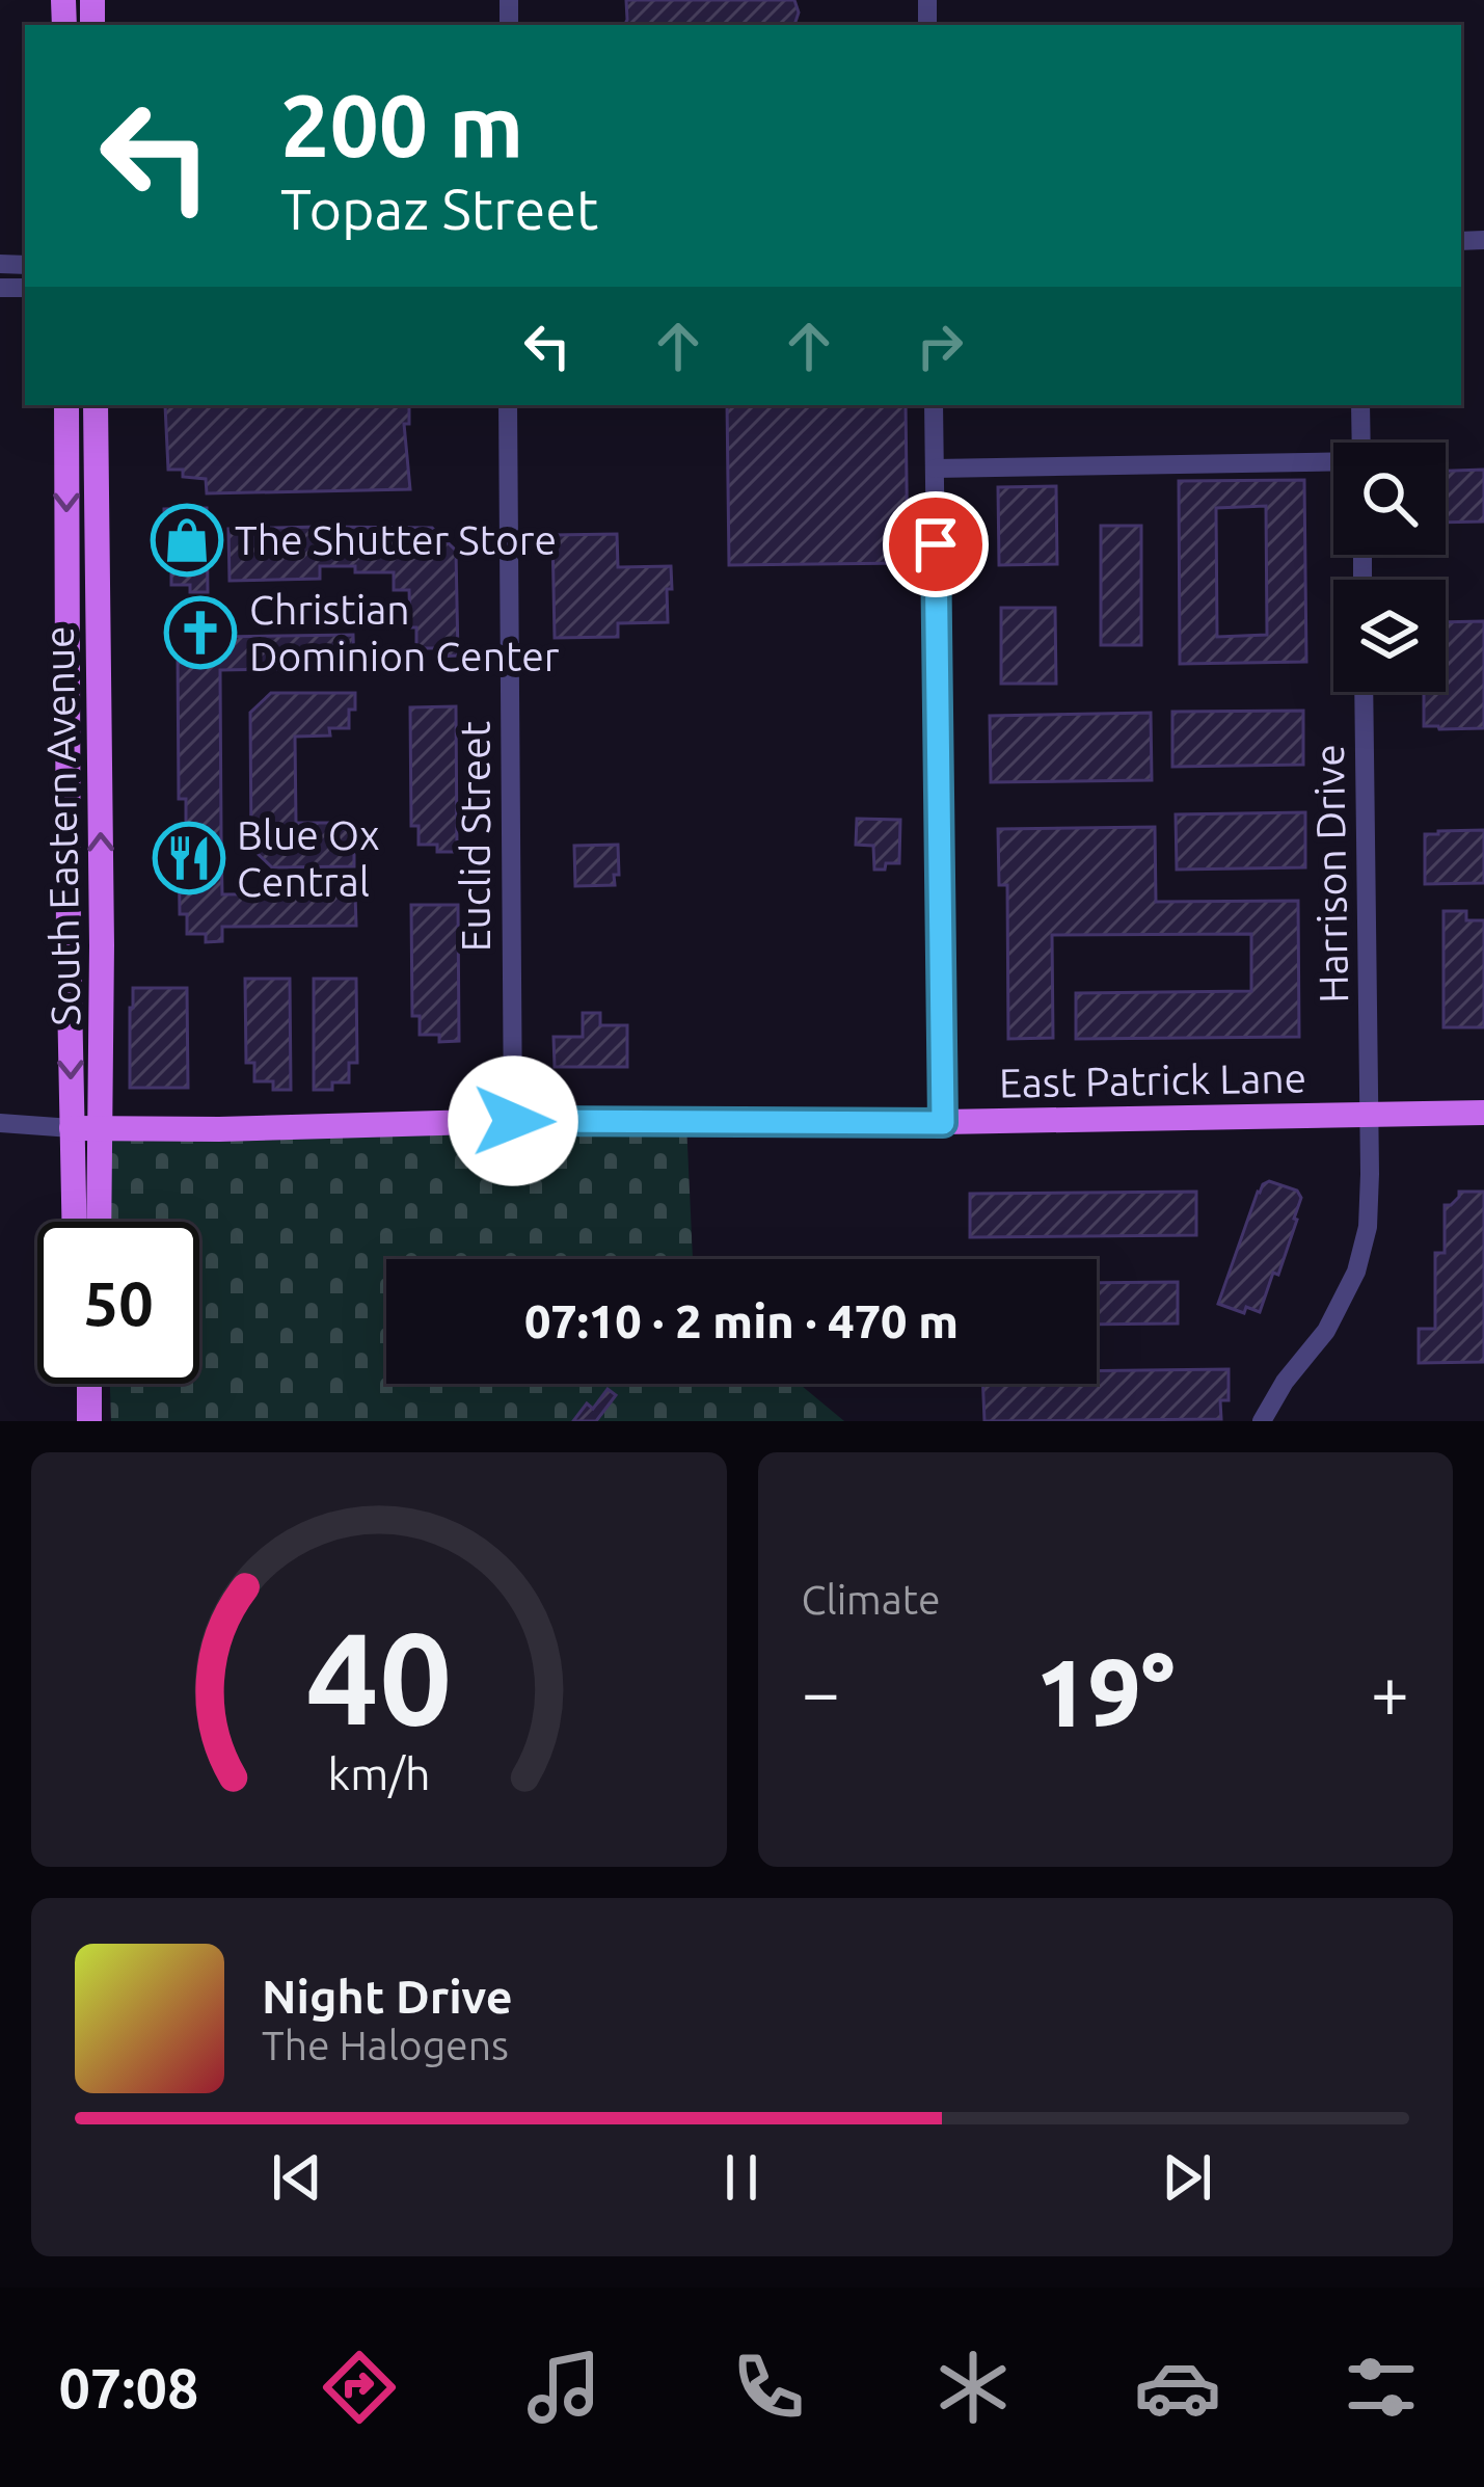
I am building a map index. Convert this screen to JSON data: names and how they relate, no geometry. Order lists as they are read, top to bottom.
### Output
{
  "streets": {
    "main road": ["South Eastern Avenue", "East Patrick Lane"],
    "street": ["Euclid Street", "Harrison Drive"]
  },
  "crossings": [
    ["South Eastern Avenue", "East Patrick Lane"],
    ["Euclid Street", "East Patrick Lane"],
    ["Harrison Drive", "East Patrick Lane"]
  ],
  "places": {
    "shop": ["The Shutter Store"],
    "church": ["Christian Dominion Center"],
    "restaurant": ["Blue Ox Central"]
  },
  "page": {
    "turn": ["200 m", "Topaz Street"],
    "limit": "50",
    "trip": "07:10 · 2 min · 470 m",
    "tile": "Climate",
    "heat": ["−", "19°", "+"],
    "song": ["Night Drive", "The Halogens"],
    "tabs": "07:08",
    "gauge": ["40", "km/h"]
  }
}
